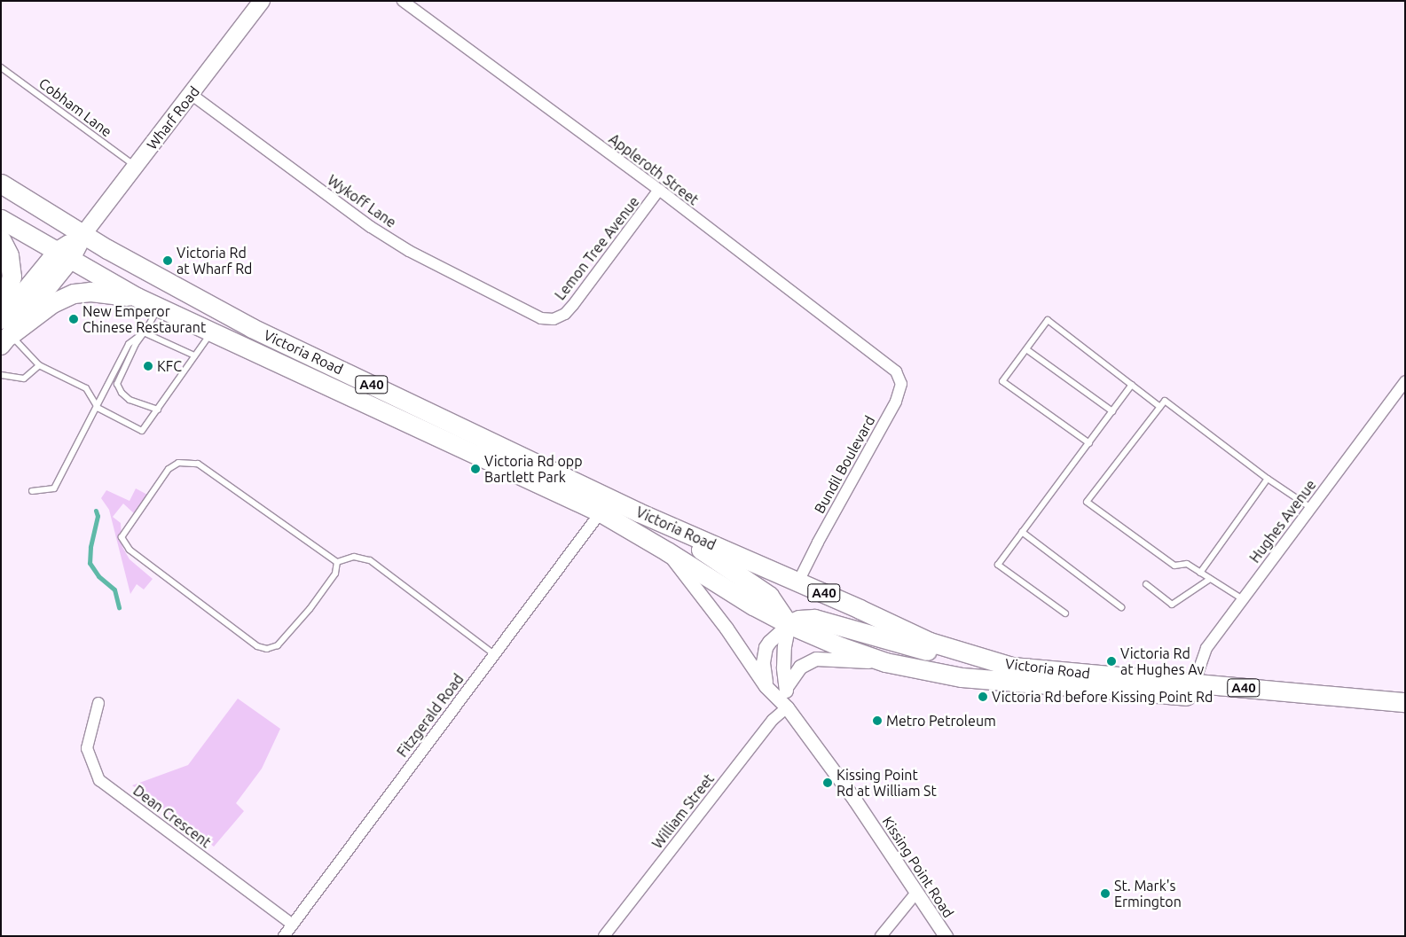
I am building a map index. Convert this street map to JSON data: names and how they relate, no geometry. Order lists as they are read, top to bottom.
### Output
{
  "streets": {
    "highway": ["Victoria Road", "A40"],
    "main road": ["Wharf Road"],
    "street": [
      "Appleroth Street",
      "Wykoff Lane",
      "Lemon Tree Avenue",
      "Bundil Boulevard",
      "Hughes Avenue",
      "Fitzgerald Road",
      "William Street",
      "Dean Crescent",
      "Kissing Point Road"
    ],
    "lane": ["Cobham Lane"]
  },
  "crossings": [
    ["Cobham Lane", "Wharf Road"],
    ["Wharf Road", "Wykoff Lane"],
    ["Wharf Road", "Victoria Road"],
    ["Appleroth Street", "Lemon Tree Avenue"],
    ["Appleroth Street", "Bundil Boulevard"],
    ["Wykoff Lane", "Lemon Tree Avenue"],
    ["Victoria Road", "Bundil Boulevard"],
    ["Victoria Road", "Hughes Avenue"],
    ["Victoria Road", "Fitzgerald Road"],
    ["Victoria Road", "Kissing Point Road"],
    ["Fitzgerald Road", "Dean Crescent"],
    ["William Street", "Kissing Point Road"]
  ],
  "places": [
    "Victoria Rd at Wharf Rd",
    "New Emperor Chinese Restaurant",
    "KFC",
    "Victoria Rd opp Bartlett Park",
    "Victoria Rd at Hughes Av",
    "Victoria Rd before Kissing Point Rd",
    "Metro Petroleum",
    "Kissing Point Rd at William St",
    "St. Mark's Ermington"
  ]
}
